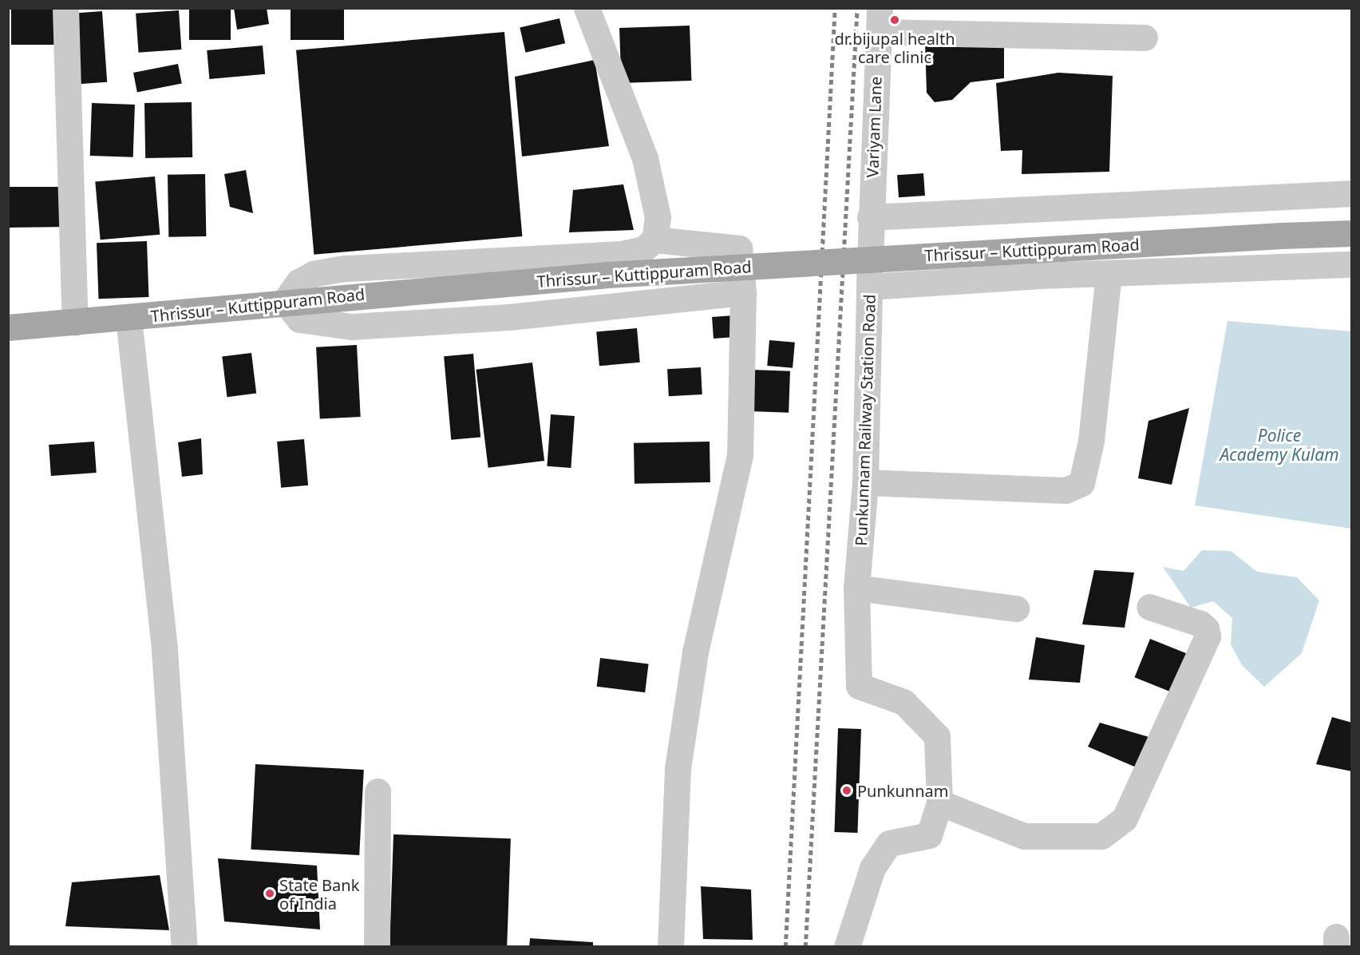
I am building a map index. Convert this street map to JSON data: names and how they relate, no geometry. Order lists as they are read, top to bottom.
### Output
{
  "streets": {
    "main road": ["Thrissur – Kuttippuram Road"],
    "street": ["Variyam Lane", "Punkunnam Railway Station Road"]
  },
  "crossings": [
    ["Variyam Lane", "Punkunnam Railway Station Road"]
  ],
  "water": ["Police Academy Kulam"],
  "places": ["dr.bijupal health care clinic", "Punkunnam", "State Bank of India"]
}
